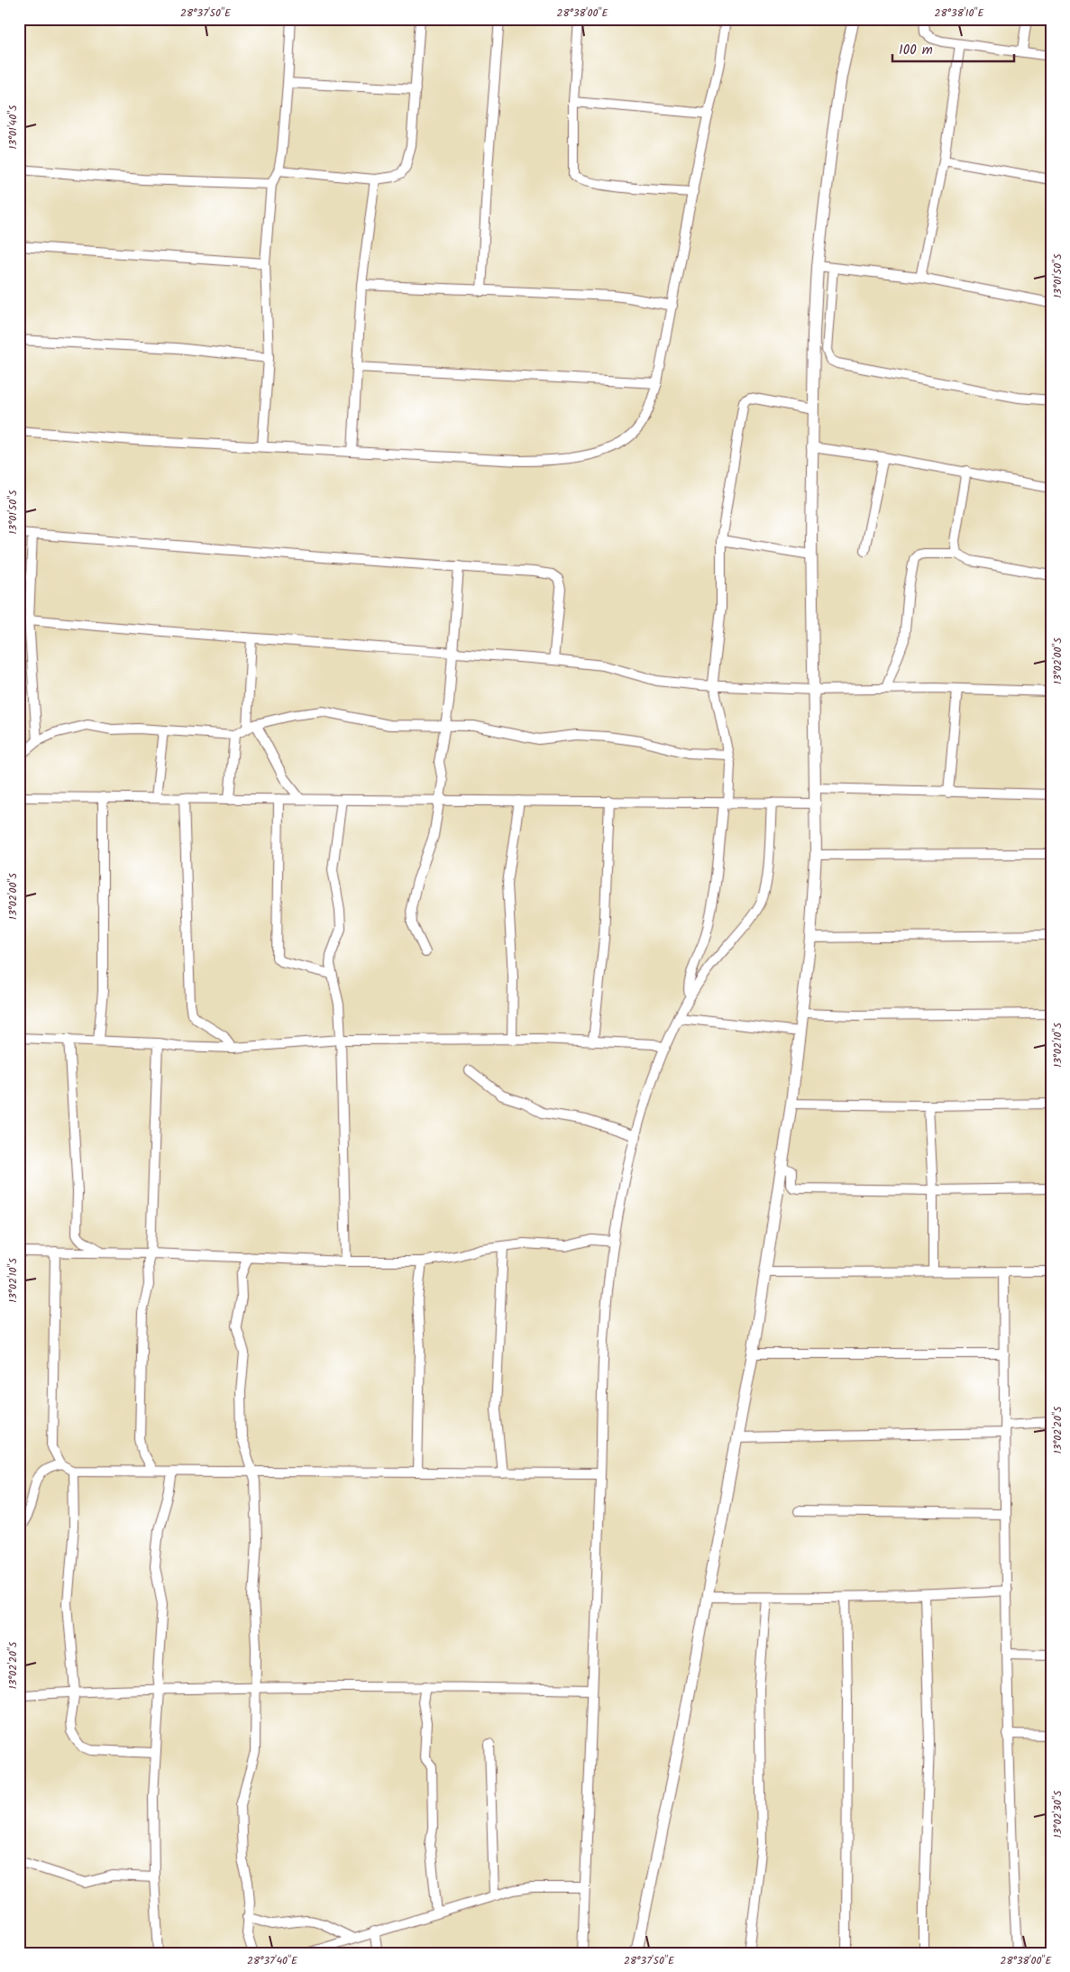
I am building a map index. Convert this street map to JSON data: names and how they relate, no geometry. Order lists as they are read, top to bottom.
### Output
{
  "scale_bar": "100 m",
  "coordinates": [
    "28°37'50\"E",
    "28°38'00\"E",
    "28°38'10\"E",
    "13°01'40\"S",
    "13°01'50\"S",
    "13°02'00\"S",
    "13°02'10\"S",
    "13°02'20\"S",
    "13°02'30\"S",
    "28°37'40\"E"
  ]
}
